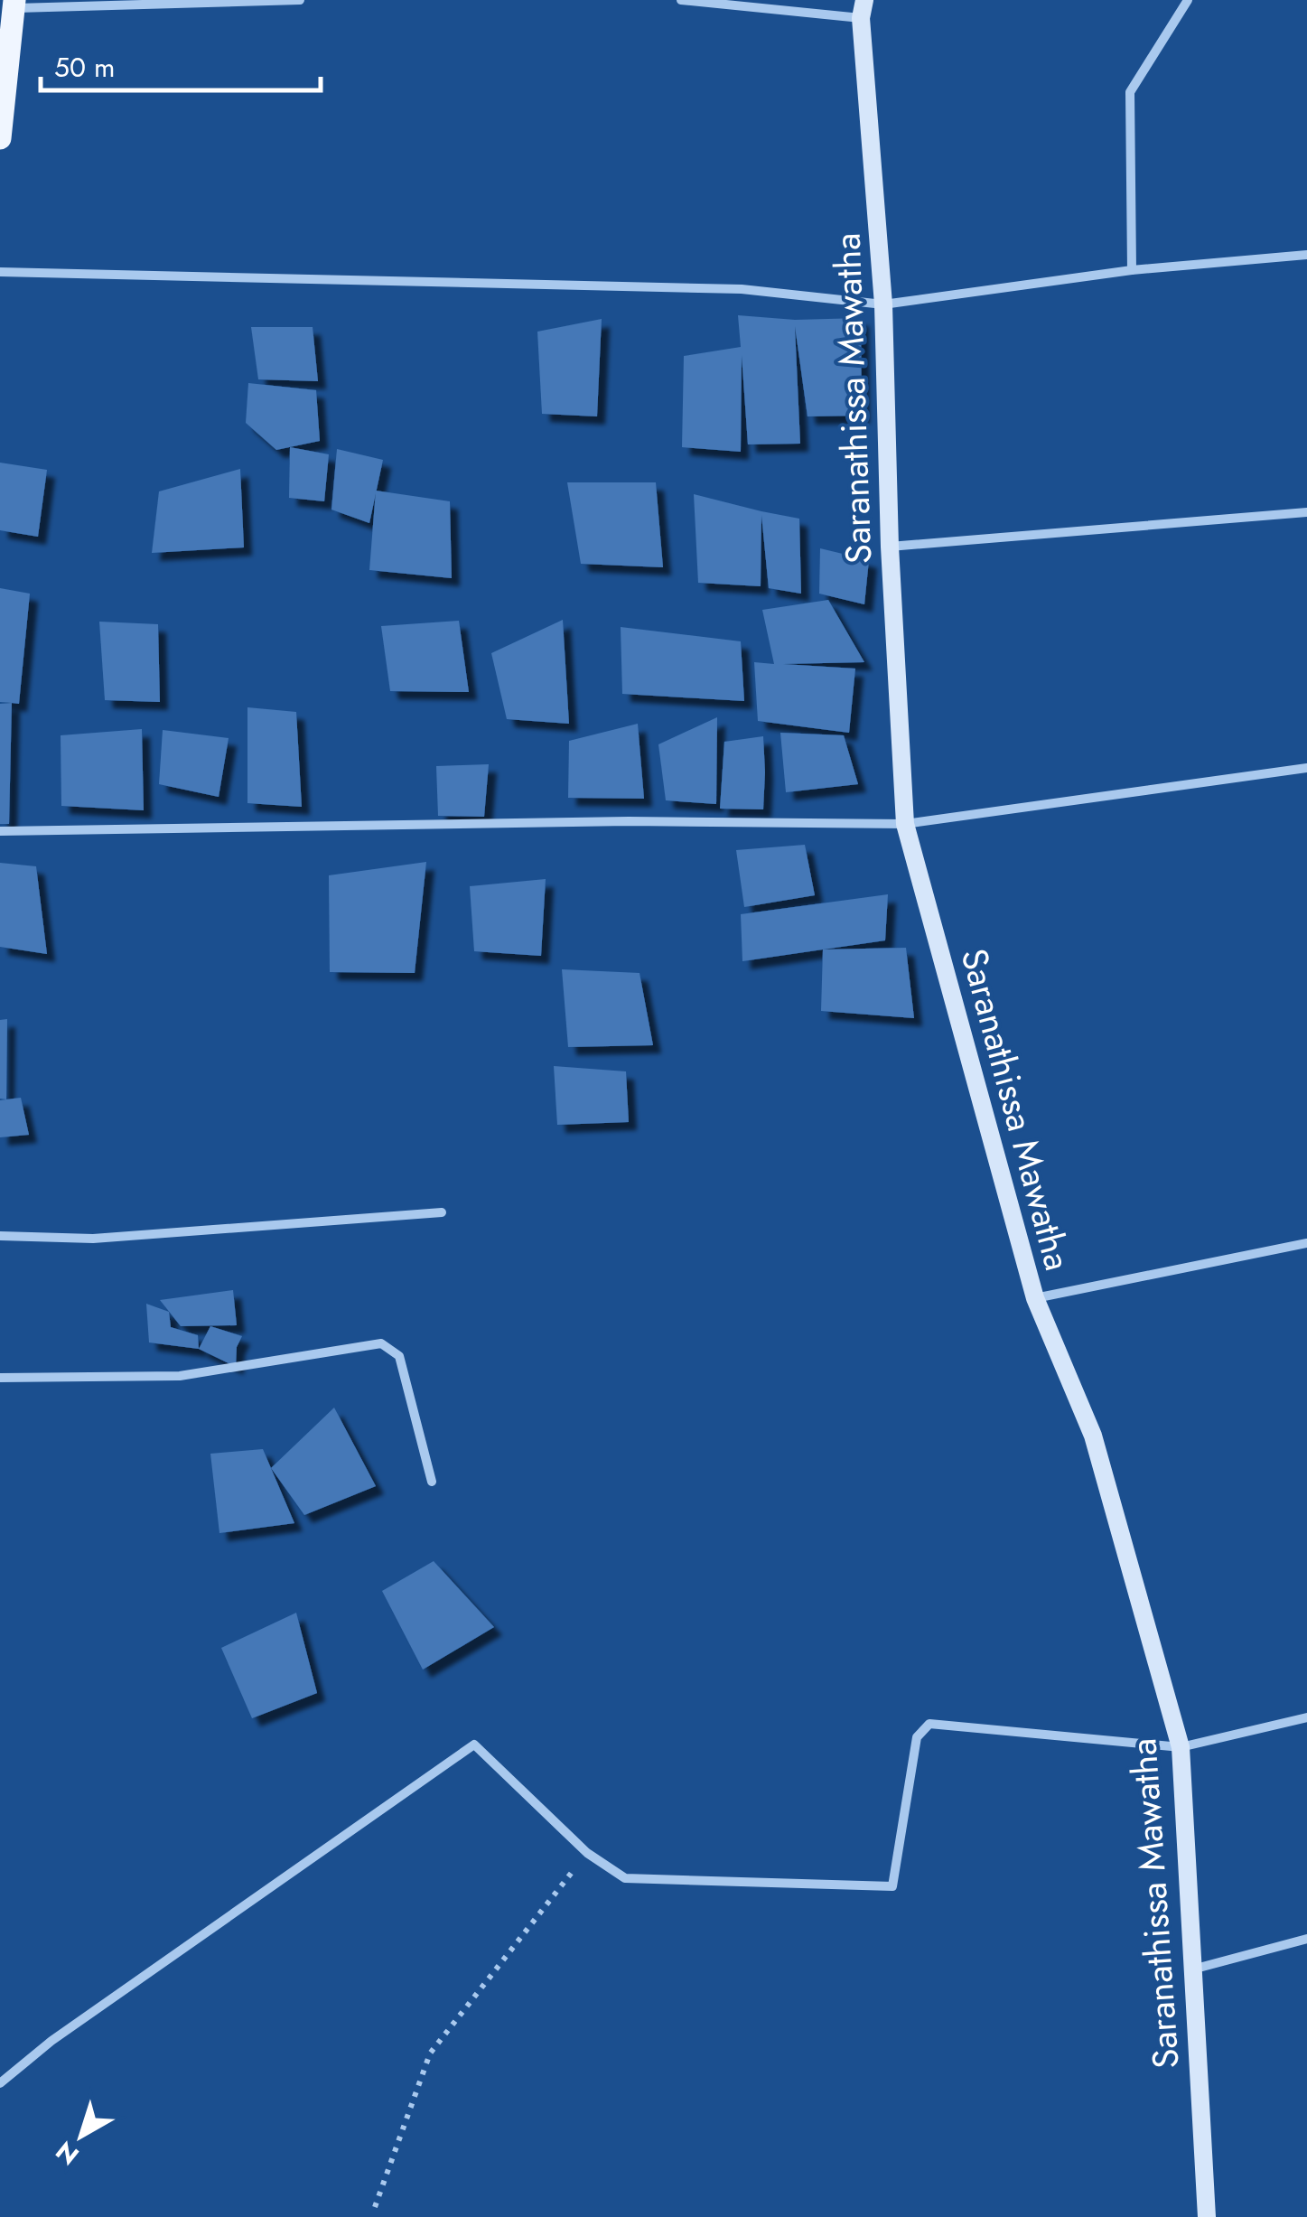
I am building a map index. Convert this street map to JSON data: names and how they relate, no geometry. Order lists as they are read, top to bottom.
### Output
{
  "streets": {
    "street": ["Saranathissa Mawatha"]
  },
  "scale_bar": "50 m",
  "north": "bottom left"
}
